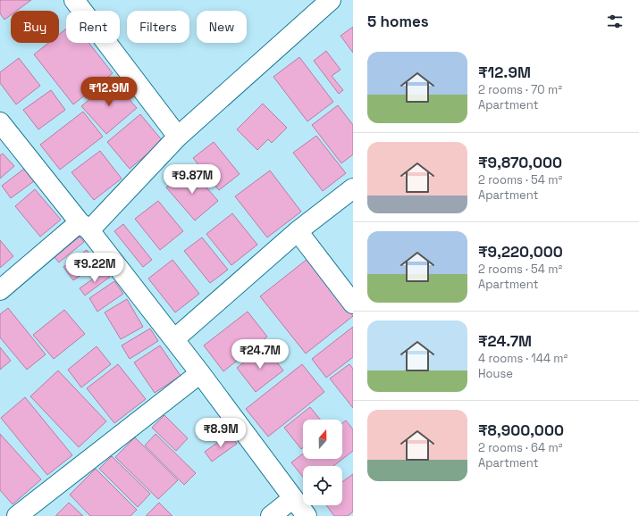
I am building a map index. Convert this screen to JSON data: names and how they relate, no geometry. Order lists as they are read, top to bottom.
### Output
{
  "north": "top",
  "page": {
    "heading": "5 homes",
    "chip": [
      "Buy",
      "Rent",
      "Filters",
      "New"
    ],
    "list": [
      {
        "name": "₹12.9M",
        "note": "2 rooms · 70 m² · Apartment"
      },
      {
        "name": "₹9,870,000",
        "note": "2 rooms · 54 m² · Apartment"
      },
      {
        "name": "₹9,220,000",
        "note": "2 rooms · 54 m² · Apartment"
      },
      {
        "name": "₹24.7M",
        "note": "4 rooms · 144 m² · House"
      },
      {
        "name": "₹8,900,000",
        "note": "2 rooms · 64 m² · Apartment"
      }
    ],
    "price": [
      "₹12.9M",
      "₹9.87M",
      "₹9.22M",
      "₹24.7M",
      "₹8.9M"
    ]
  }
}
